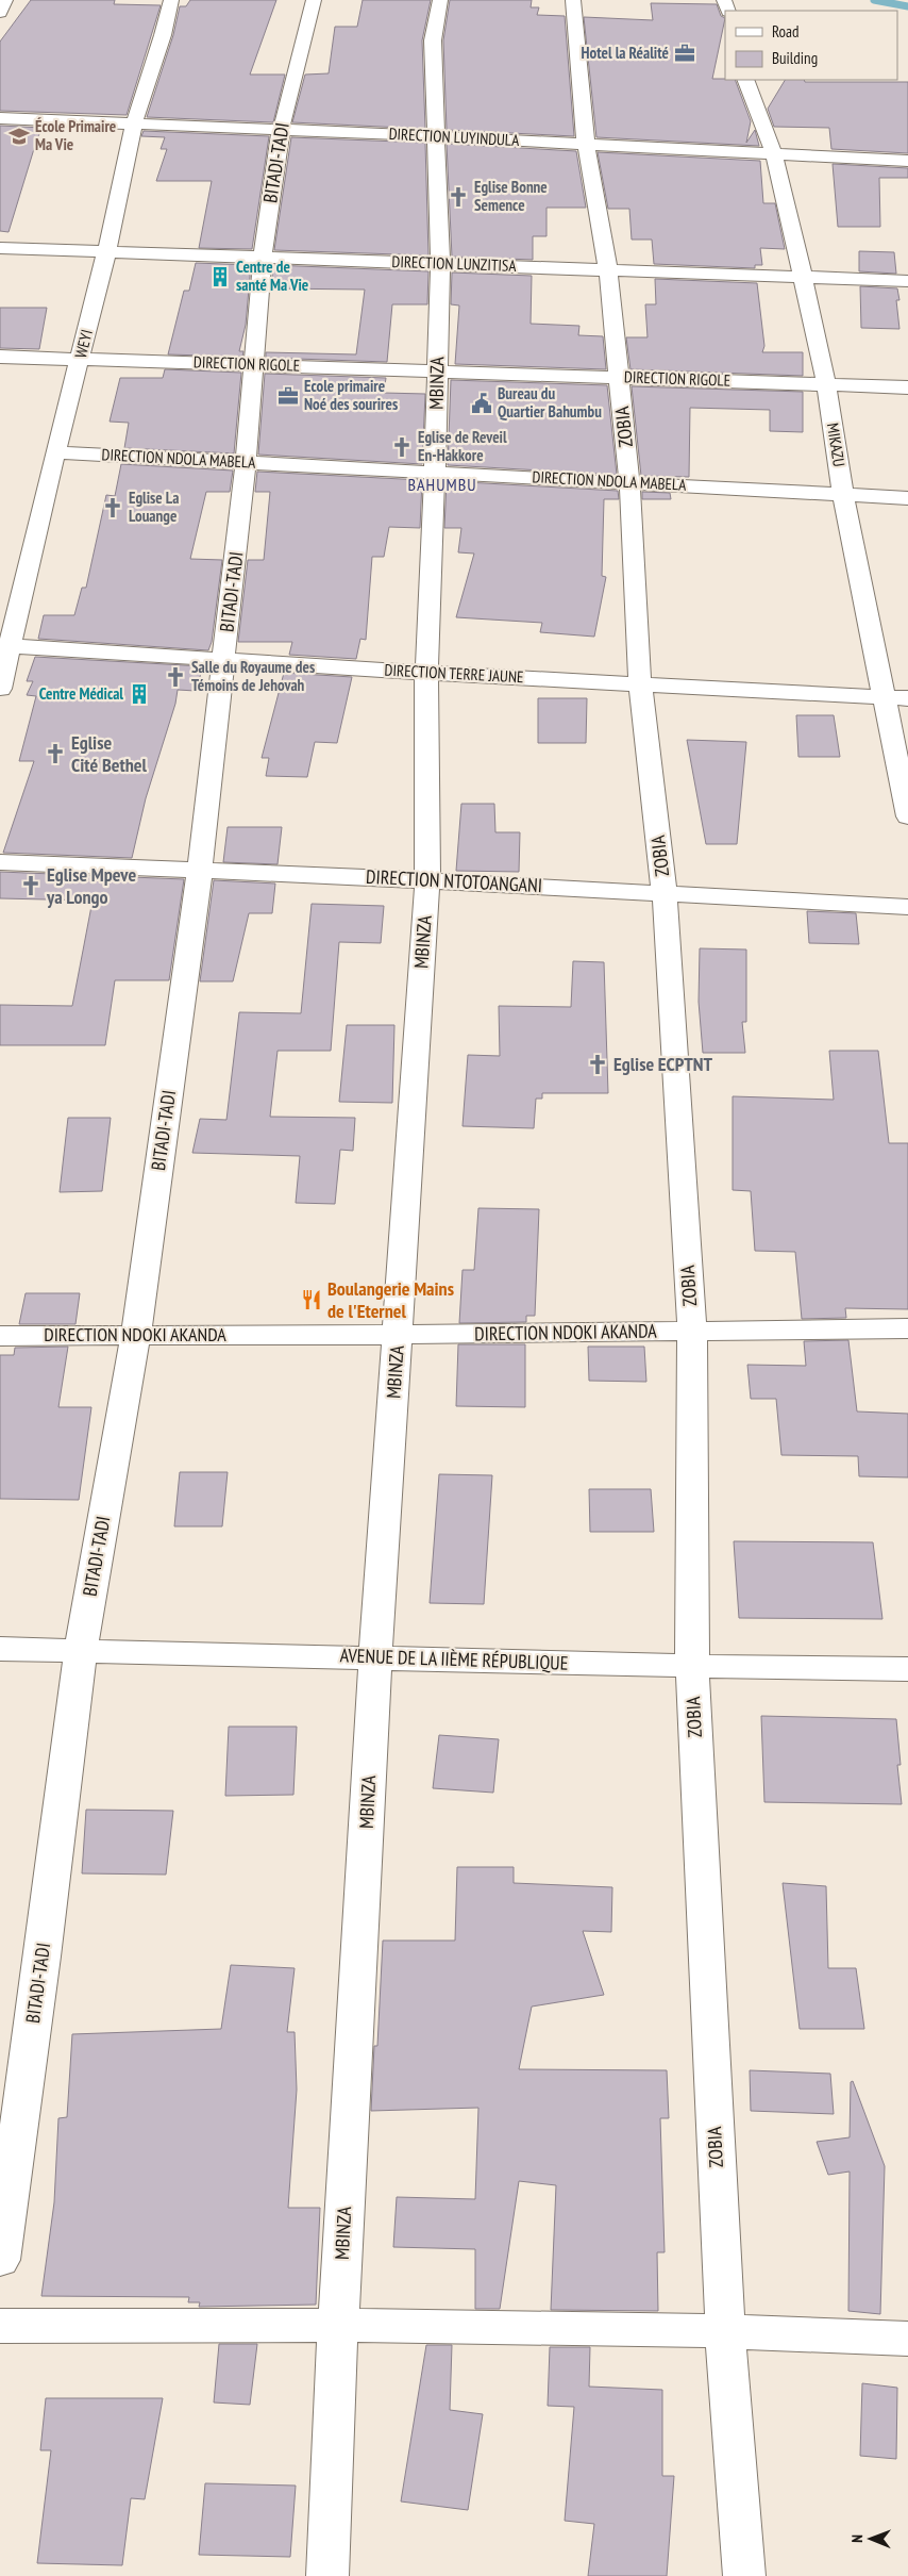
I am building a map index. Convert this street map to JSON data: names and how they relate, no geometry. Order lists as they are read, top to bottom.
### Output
{
  "streets": {
    "street": [
      "DIRECTION LUYINDULA",
      "BITADI-TADI",
      "DIRECTION LUNZITISA",
      "WEYI",
      "DIRECTION RIGOLE",
      "MBINZA",
      "ZOBIA",
      "MIKAZU",
      "DIRECTION NDOLA MABELA",
      "DIRECTION TERRE JAUNE",
      "DIRECTION NTOTOANGANI",
      "DIRECTION NDOKI AKANDA",
      "AVENUE DE LA IIÈME RÉPUBLIQUE"
    ]
  },
  "crossings": [
    ["DIRECTION LUYINDULA", "BITADI-TADI"],
    ["DIRECTION LUYINDULA", "WEYI"],
    ["DIRECTION LUYINDULA", "MBINZA"],
    ["DIRECTION LUYINDULA", "ZOBIA"],
    ["DIRECTION LUYINDULA", "MIKAZU"],
    ["BITADI-TADI", "DIRECTION LUNZITISA"],
    ["BITADI-TADI", "DIRECTION RIGOLE"],
    ["BITADI-TADI", "DIRECTION NDOLA MABELA"],
    ["BITADI-TADI", "DIRECTION TERRE JAUNE"],
    ["BITADI-TADI", "DIRECTION NTOTOANGANI"],
    ["BITADI-TADI", "DIRECTION NDOKI AKANDA"],
    ["BITADI-TADI", "AVENUE DE LA IIÈME RÉPUBLIQUE"],
    ["DIRECTION LUNZITISA", "WEYI"],
    ["DIRECTION LUNZITISA", "MBINZA"],
    ["DIRECTION LUNZITISA", "ZOBIA"],
    ["DIRECTION LUNZITISA", "MIKAZU"],
    ["WEYI", "DIRECTION RIGOLE"],
    ["WEYI", "DIRECTION NDOLA MABELA"],
    ["WEYI", "DIRECTION TERRE JAUNE"],
    ["DIRECTION RIGOLE", "MBINZA"],
    ["DIRECTION RIGOLE", "ZOBIA"],
    ["DIRECTION RIGOLE", "MIKAZU"],
    ["MBINZA", "DIRECTION NDOLA MABELA"],
    ["MBINZA", "DIRECTION TERRE JAUNE"],
    ["MBINZA", "DIRECTION NTOTOANGANI"],
    ["MBINZA", "DIRECTION NDOKI AKANDA"],
    ["MBINZA", "AVENUE DE LA IIÈME RÉPUBLIQUE"],
    ["ZOBIA", "DIRECTION NDOLA MABELA"],
    ["ZOBIA", "DIRECTION TERRE JAUNE"],
    ["ZOBIA", "DIRECTION NTOTOANGANI"],
    ["ZOBIA", "DIRECTION NDOKI AKANDA"],
    ["ZOBIA", "AVENUE DE LA IIÈME RÉPUBLIQUE"],
    ["MIKAZU", "DIRECTION NDOLA MABELA"],
    ["MIKAZU", "DIRECTION TERRE JAUNE"]
  ],
  "districts": ["BAHUMBU"],
  "places": {
    "office": ["Hotel la Réalité", "Ecole primaire Noé des sourires"],
    "school or university": ["École Primaire Ma Vie"],
    "church": [
      "Eglise Bonne Semence",
      "Eglise de Reveil En-Hakkore",
      "Eglise La Louange",
      "Salle du Royaume des Témoins de Jehovah",
      "Eglise Cité Bethel",
      "Eglise Mpeve ya Longo",
      "Eglise ECPTNT"
    ],
    "building": ["Centre de santé Ma Vie", "Centre Médical"],
    "public building": ["Bureau du Quartier Bahumbu"],
    "restaurant": ["Boulangerie Mains de l'Eternel"]
  },
  "legend": ["Road", "Building"],
  "north": "left"
}
